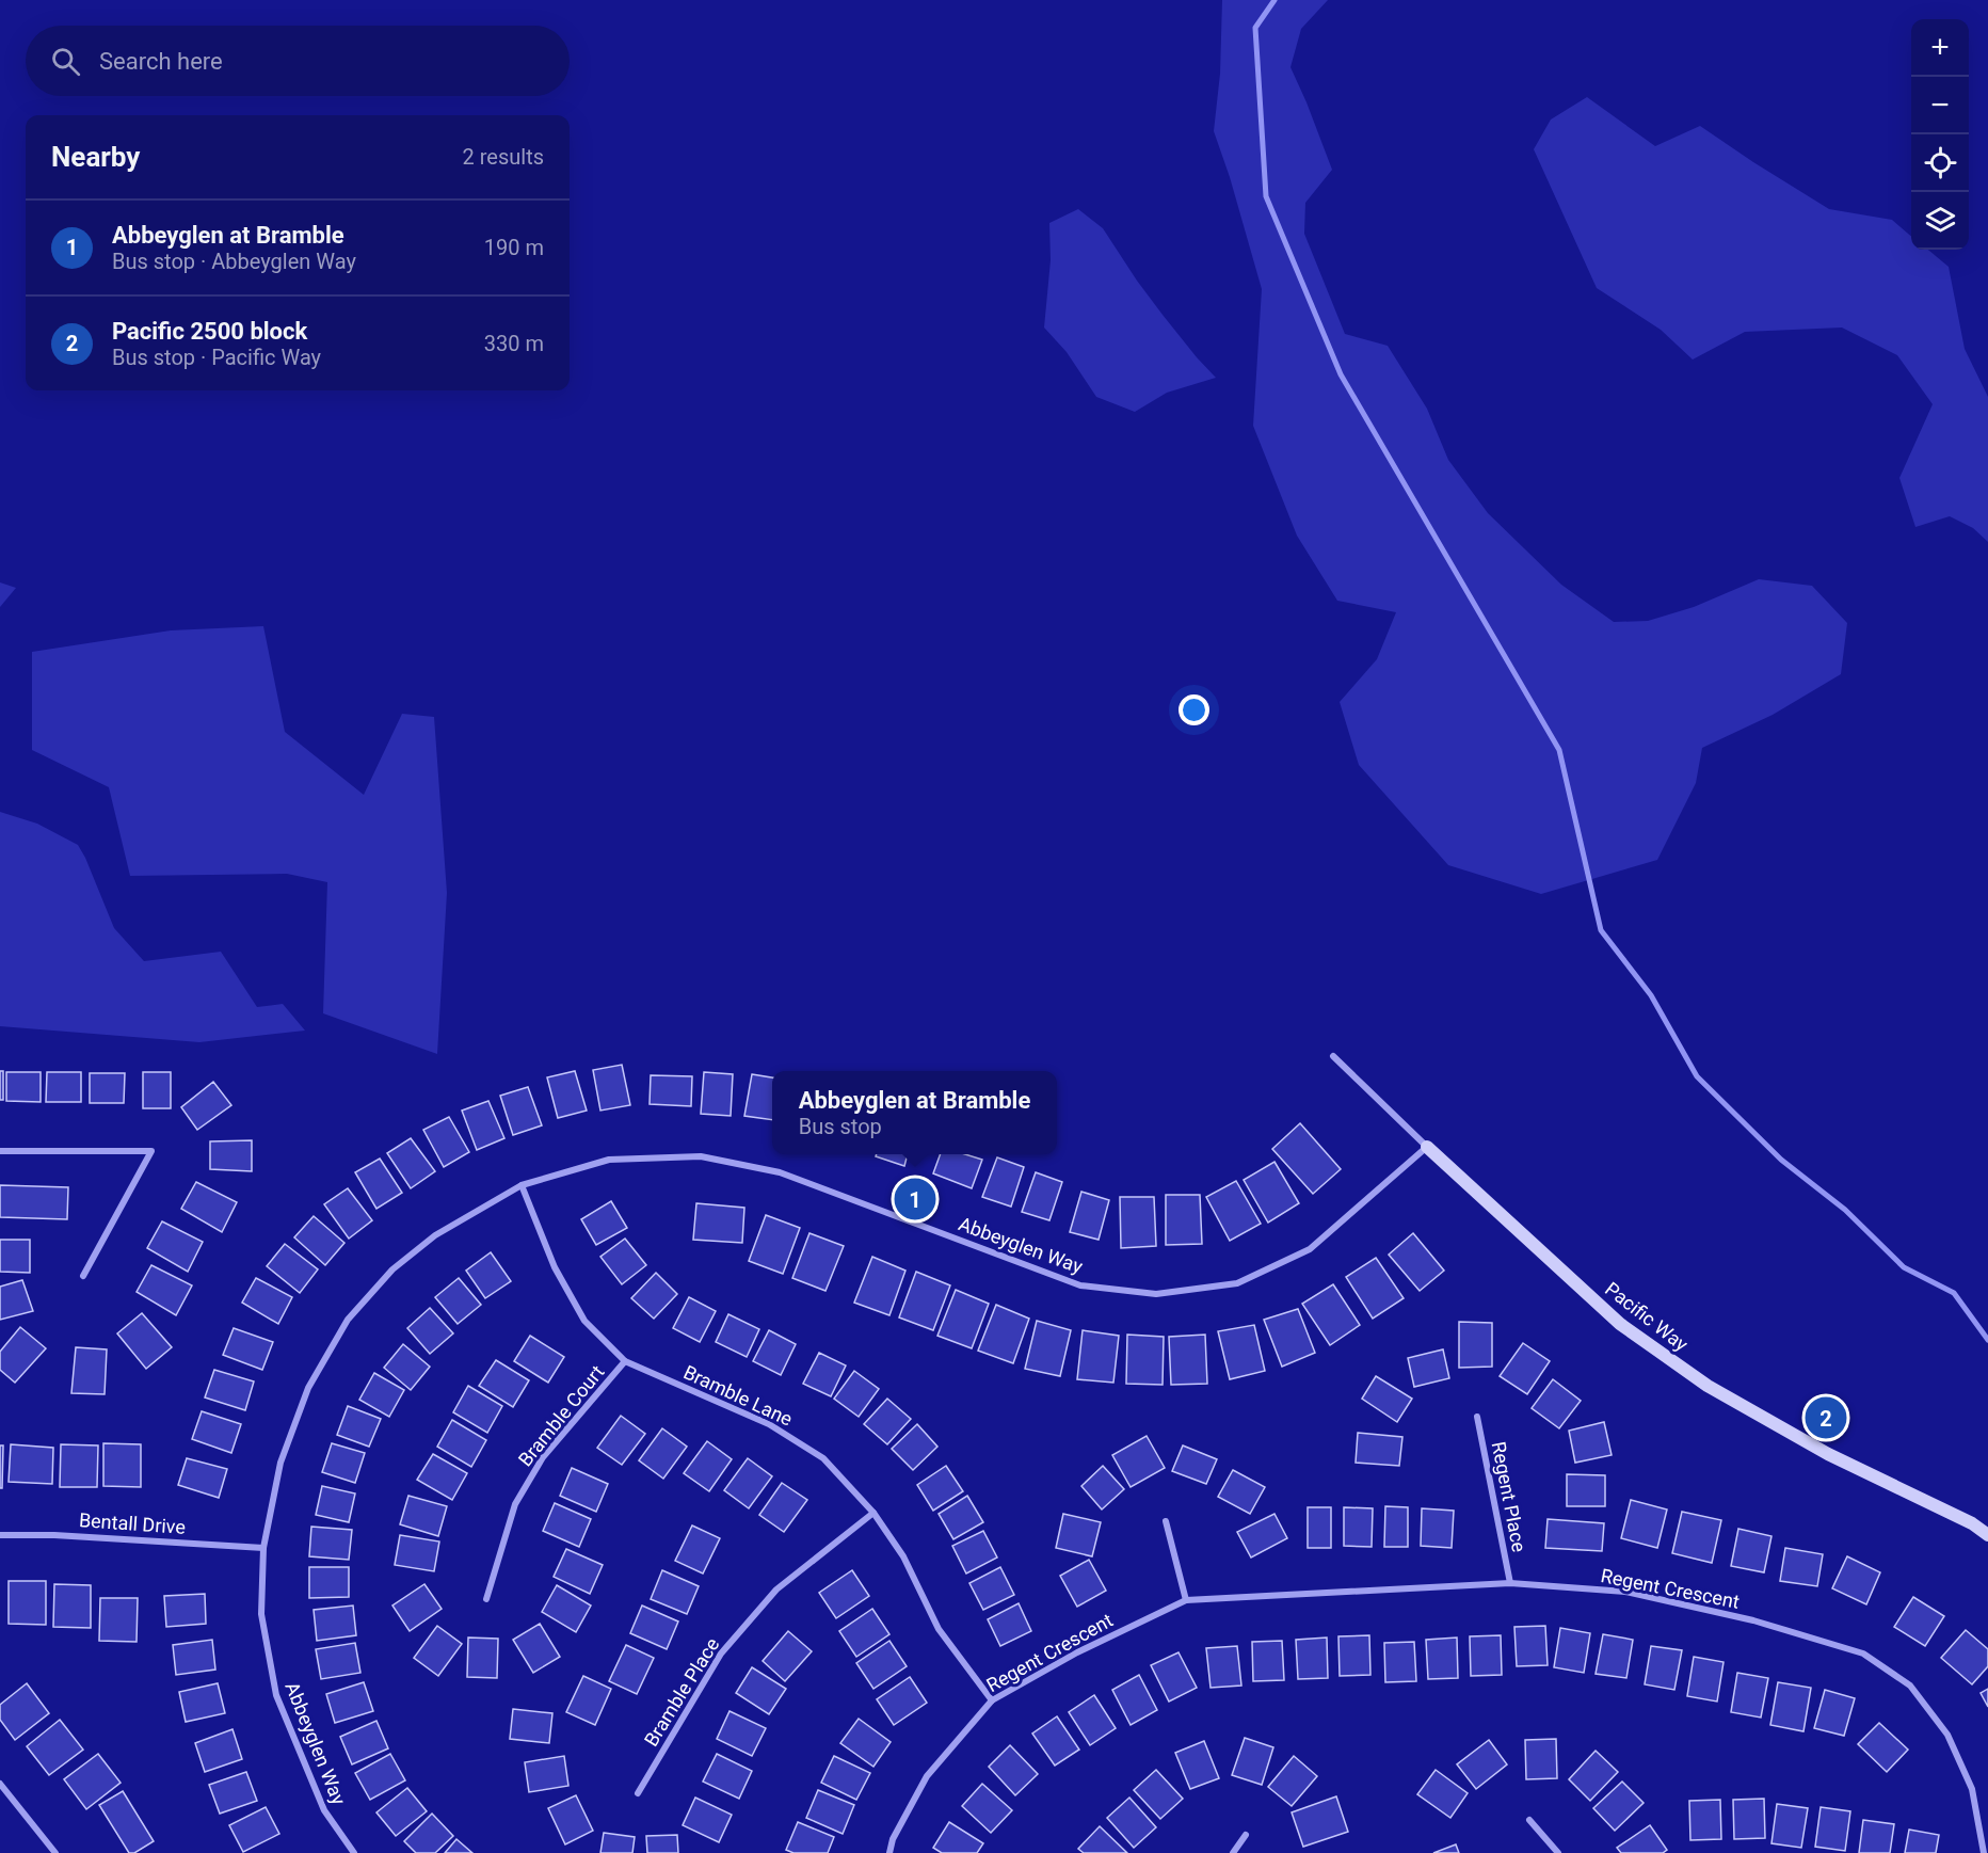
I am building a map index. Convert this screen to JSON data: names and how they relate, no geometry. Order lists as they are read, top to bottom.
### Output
{
  "streets": {
    "street": [
      "Abbeyglen Way",
      "Pacific Way",
      "Bramble Lane",
      "Bramble Court",
      "Regent Place",
      "Bentall Drive",
      "Regent Crescent",
      "Bramble Place"
    ]
  },
  "crossings": [
    ["Abbeyglen Way", "Pacific Way"],
    ["Abbeyglen Way", "Bramble Lane"],
    ["Abbeyglen Way", "Bentall Drive"],
    ["Bramble Lane", "Bramble Court"],
    ["Bramble Lane", "Regent Crescent"],
    ["Bramble Lane", "Bramble Place"],
    ["Regent Place", "Regent Crescent"]
  ],
  "page": {
    "map_buttons": ["+", "−"],
    "search": "Search here",
    "heading": ["Nearby", "2 results"],
    "list": [
      {
        "mark": "1",
        "name": "Abbeyglen at Bramble",
        "note": "Bus stop · Abbeyglen Way",
        "value": "190 m"
      },
      {
        "mark": "2",
        "name": "Pacific 2500 block",
        "note": "Bus stop · Pacific Way",
        "value": "330 m"
      }
    ],
    "popup": ["Abbeyglen at Bramble", "Bus stop"],
    "pins": ["1", "2"]
  }
}
